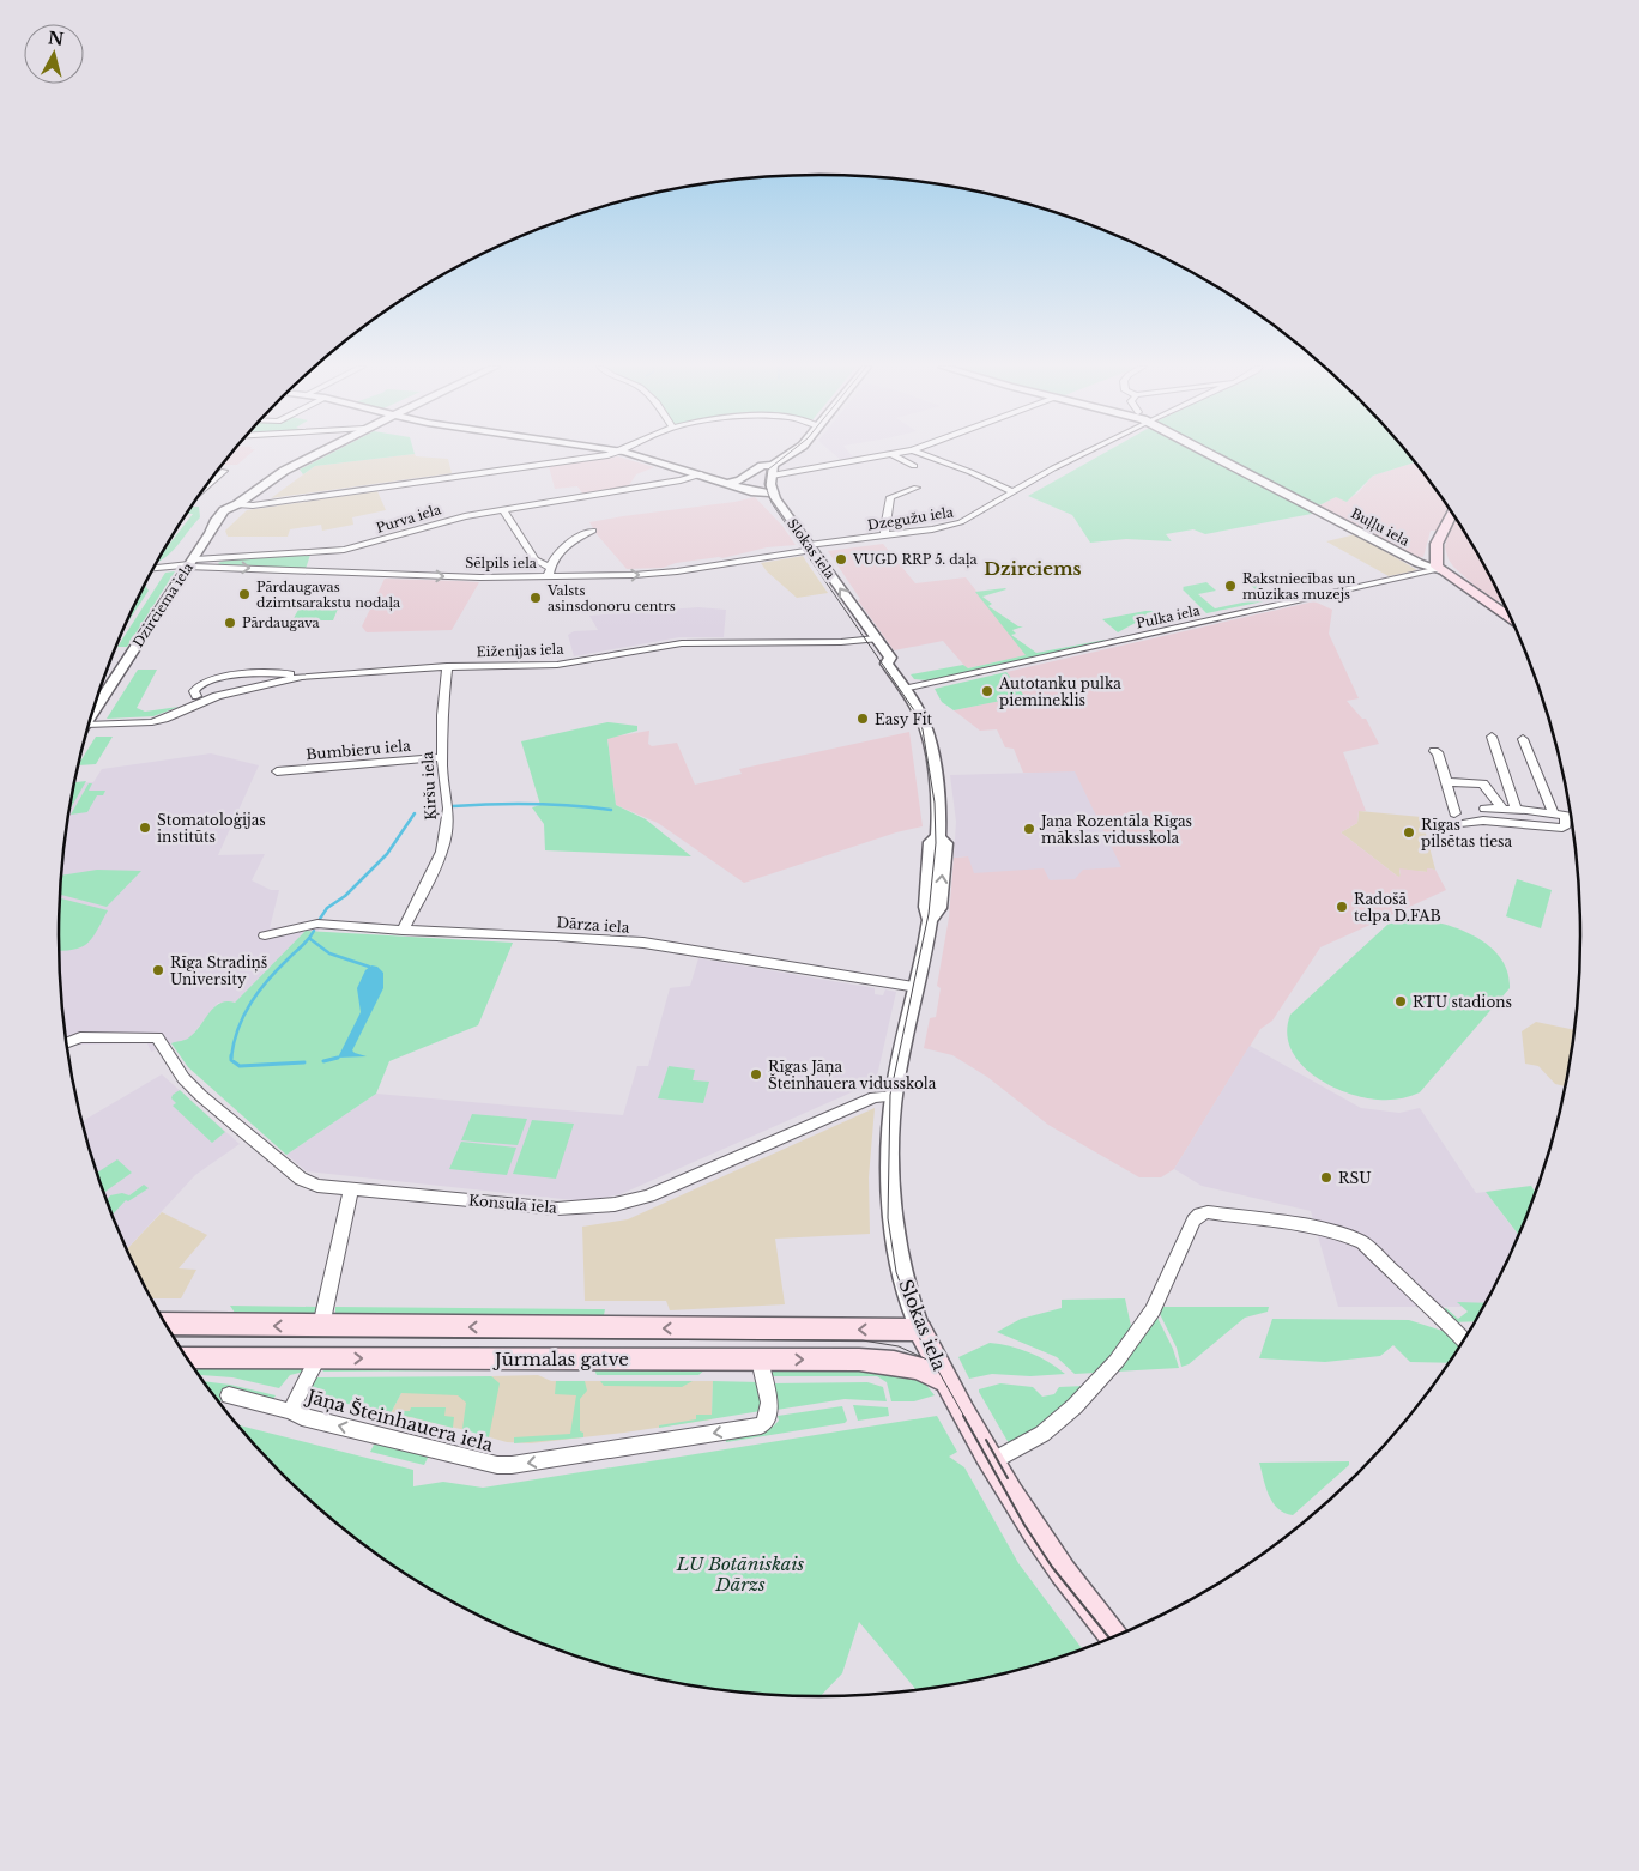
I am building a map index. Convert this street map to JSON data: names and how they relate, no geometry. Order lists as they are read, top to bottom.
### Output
{
  "streets": {
    "main road": ["Slokas iela", "Jūrmalas gatve"],
    "street": [
      "Purva iela",
      "Dzegužu iela",
      "Buļļu iela",
      "Sēlpils iela",
      "Dzirciema iela",
      "Pulka iela",
      "Eiženijas iela",
      "Bumbieru iela",
      "Ķiršu iela",
      "Dārza iela",
      "Konsula iela",
      "Jāņa Šteinhauera iela"
    ]
  },
  "crossings": [
    ["Purva iela", "Sēlpils iela"],
    ["Purva iela", "Dzirciema iela"],
    ["Dzegužu iela", "Slokas iela"],
    ["Dzegužu iela", "Sēlpils iela"],
    ["Buļļu iela", "Pulka iela"],
    ["Slokas iela", "Sēlpils iela"],
    ["Slokas iela", "Pulka iela"],
    ["Slokas iela", "Eiženijas iela"],
    ["Slokas iela", "Dārza iela"],
    ["Slokas iela", "Konsula iela"],
    ["Slokas iela", "Jūrmalas gatve"],
    ["Sēlpils iela", "Dzirciema iela"],
    ["Eiženijas iela", "Ķiršu iela"],
    ["Bumbieru iela", "Ķiršu iela"],
    ["Ķiršu iela", "Dārza iela"],
    ["Jūrmalas gatve", "Jāņa Šteinhauera iela"]
  ],
  "one_way": ["Jāņa Šteinhauera iela"],
  "districts": ["Dzirciems"],
  "parks": ["LU Botāniskais Dārzs"],
  "places": [
    "VUGD RRP 5. daļa",
    "Rakstniecības un mūzikas muzejs",
    "Pārdaugavas dzimtsarakstu nodaļa",
    "Valsts asinsdonoru centrs",
    "Pārdaugava",
    "Autotanku pulka piemineklis",
    "Easy Fit",
    "Stomatoloģijas institūts",
    "Jaņa Rozentāla Rīgas mākslas vidusskola",
    "Rīgas pilsētas tiesa",
    "Radošā telpa D.FAB",
    "Rīga Stradiņš University",
    "RTU stadions",
    "Rīgas Jāņa Šteinhauera vidusskola",
    "RSU"
  ],
  "north": "top"
}
